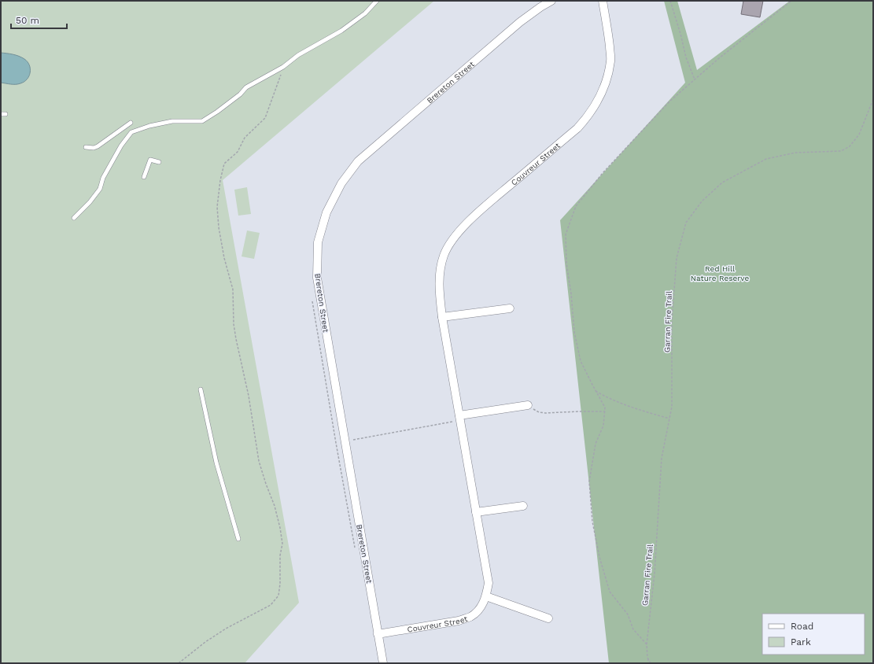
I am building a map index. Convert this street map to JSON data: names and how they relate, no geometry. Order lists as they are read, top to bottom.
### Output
{
  "streets": {
    "street": ["Brereton Street", "Couvreur Street"],
    "path": ["Garran Fire Trail"]
  },
  "crossings": [
    ["Brereton Street", "Couvreur Street"]
  ],
  "parks": ["Red Hill Nature Reserve"],
  "legend": ["Road", "Park"],
  "scale_bar": "50 m"
}
